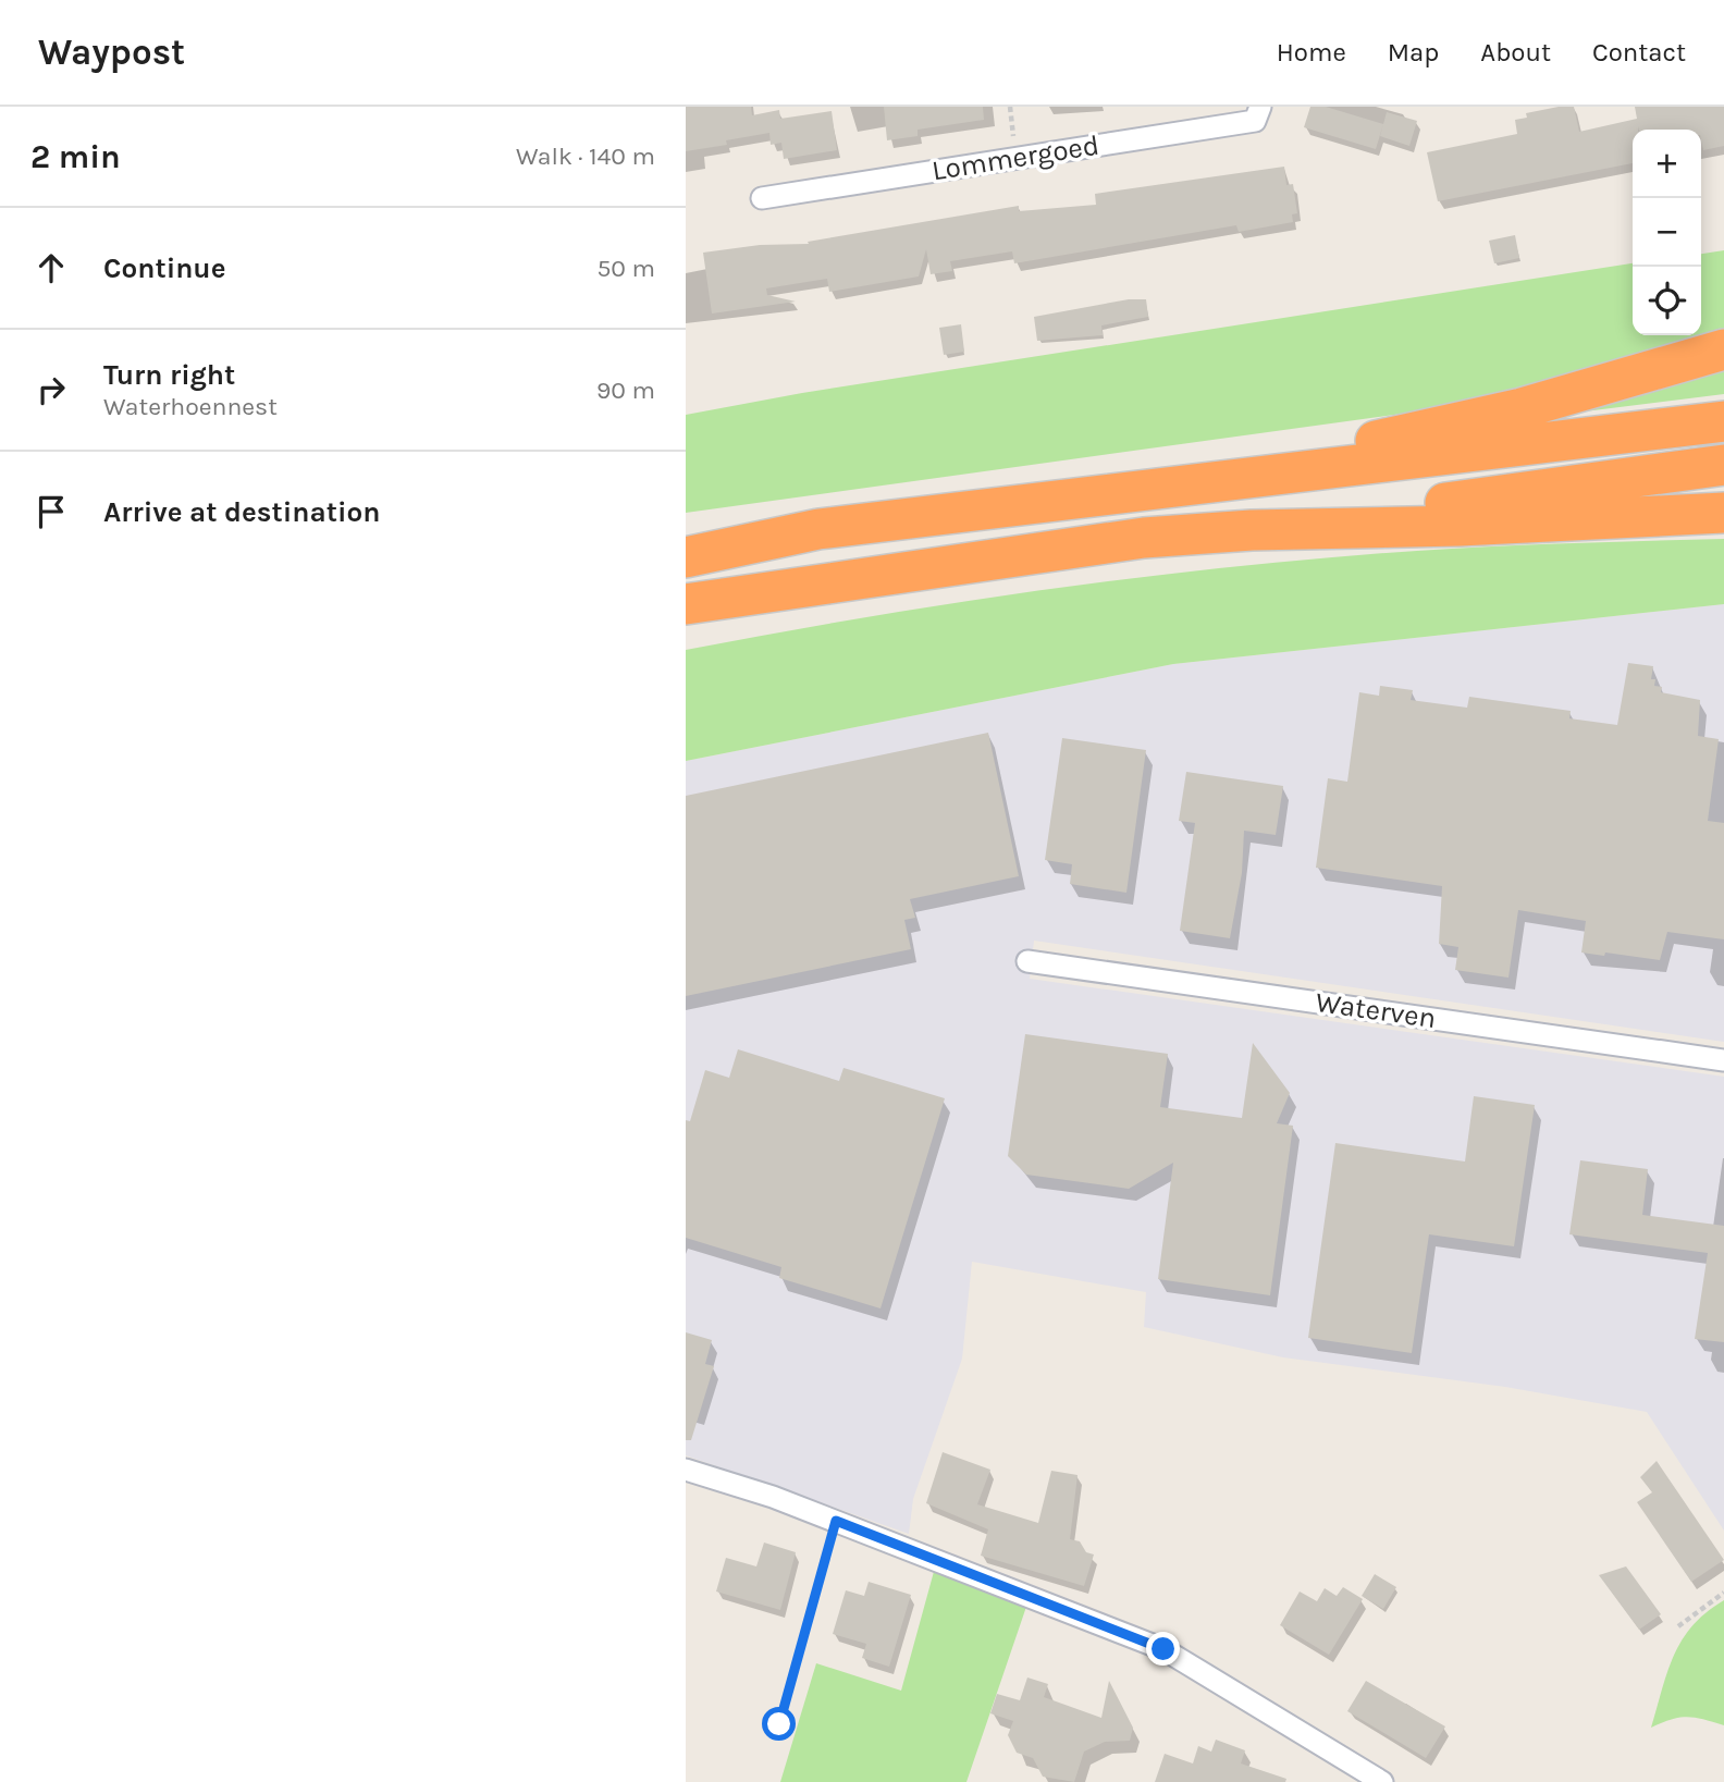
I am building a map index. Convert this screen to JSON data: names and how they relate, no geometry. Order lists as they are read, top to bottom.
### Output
{
  "streets": {
    "street": ["Lommergoed", "Waterven"]
  },
  "page": {
    "header": "Waypost",
    "nav": [
      "Home",
      "Map",
      "About",
      "Contact"
    ],
    "heading": ["2 min", "Walk · 140 m"],
    "map_buttons": ["+", "−"],
    "list": [
      ["Continue", "50 m"],
      ["Turn right", "Waterhoennest", "90 m"],
      "Arrive at destination"
    ]
  }
}
